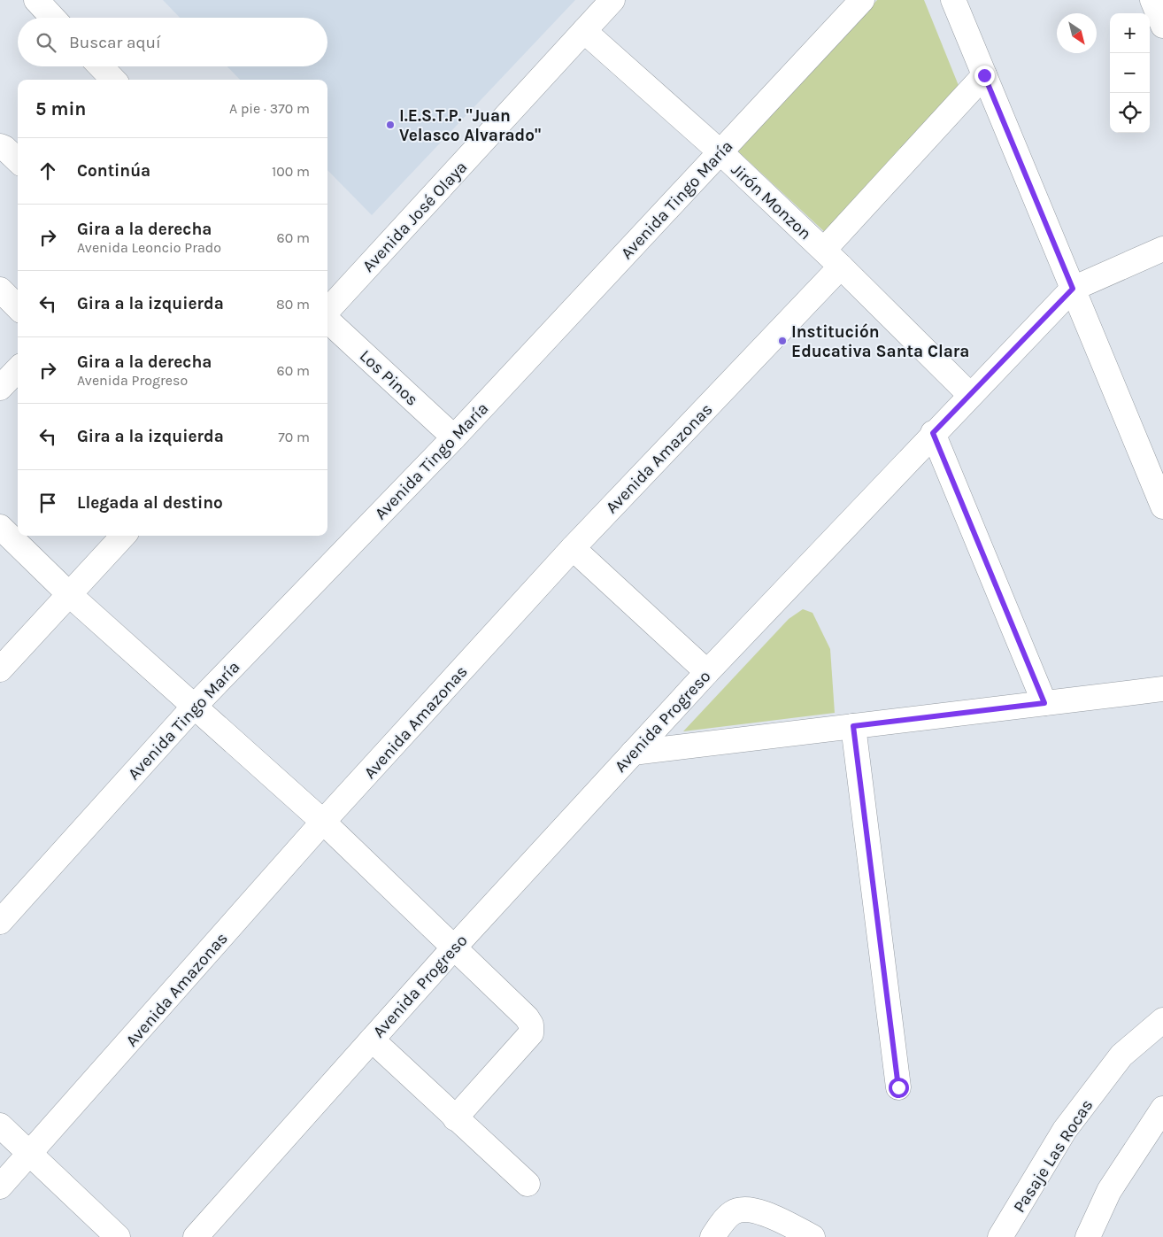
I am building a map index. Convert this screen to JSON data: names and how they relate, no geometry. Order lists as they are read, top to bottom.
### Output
{
  "streets": {
    "street": [
      "Avenida Tingo María",
      "Jirón Monzon",
      "Avenida José Olaya",
      "Los Pinos",
      "Avenida Amazonas",
      "Avenida Progreso",
      "Pasaje Las Rocas"
    ]
  },
  "crossings": [
    ["Avenida Tingo María", "Jirón Monzon"],
    ["Avenida Tingo María", "Los Pinos"],
    ["Jirón Monzon", "Avenida José Olaya"],
    ["Jirón Monzon", "Avenida Amazonas"],
    ["Jirón Monzon", "Avenida Progreso"]
  ],
  "places": ["I.E.S.T.P. \"Juan Velasco Alvarado\"", "Institución Educativa Santa Clara"],
  "north": "bottom right",
  "page": {
    "map_buttons": ["+", "−"],
    "search": "Buscar aquí",
    "heading": ["5 min", "A pie · 370 m"],
    "list": [
      ["Continúa", "100 m"],
      ["Gira a la derecha", "Avenida Leoncio Prado", "60 m"],
      ["Gira a la izquierda", "80 m"],
      ["Gira a la derecha", "Avenida Progreso", "60 m"],
      ["Gira a la izquierda", "70 m"],
      "Llegada al destino"
    ]
  }
}
